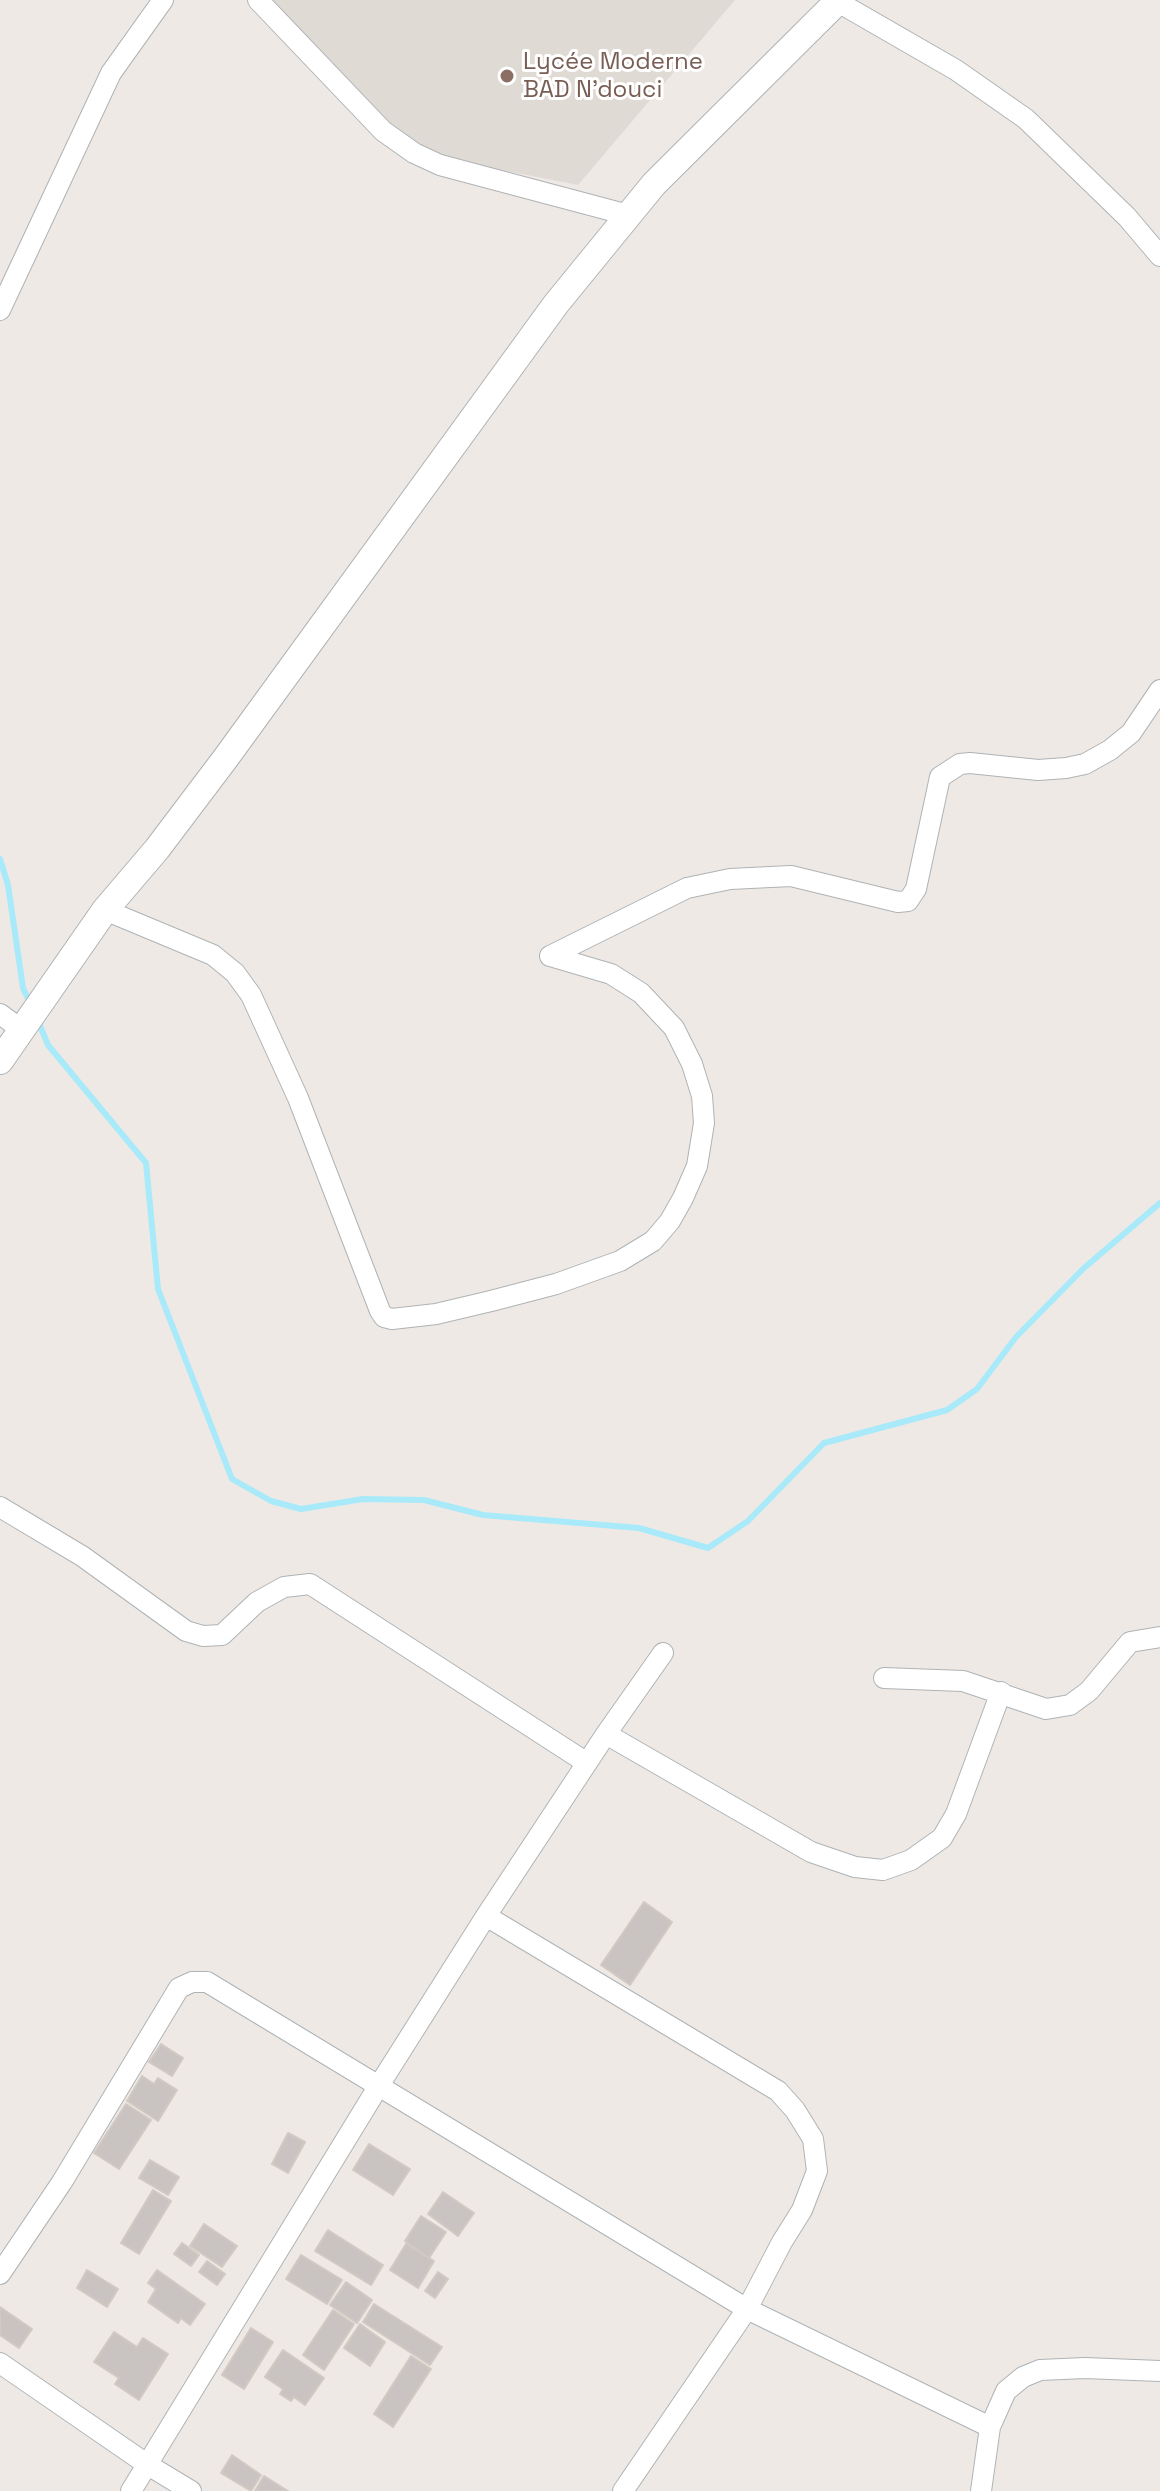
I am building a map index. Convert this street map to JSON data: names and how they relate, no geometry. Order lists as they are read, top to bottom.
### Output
{
  "places": ["Lycée Moderne BAD N'douci"]
}
